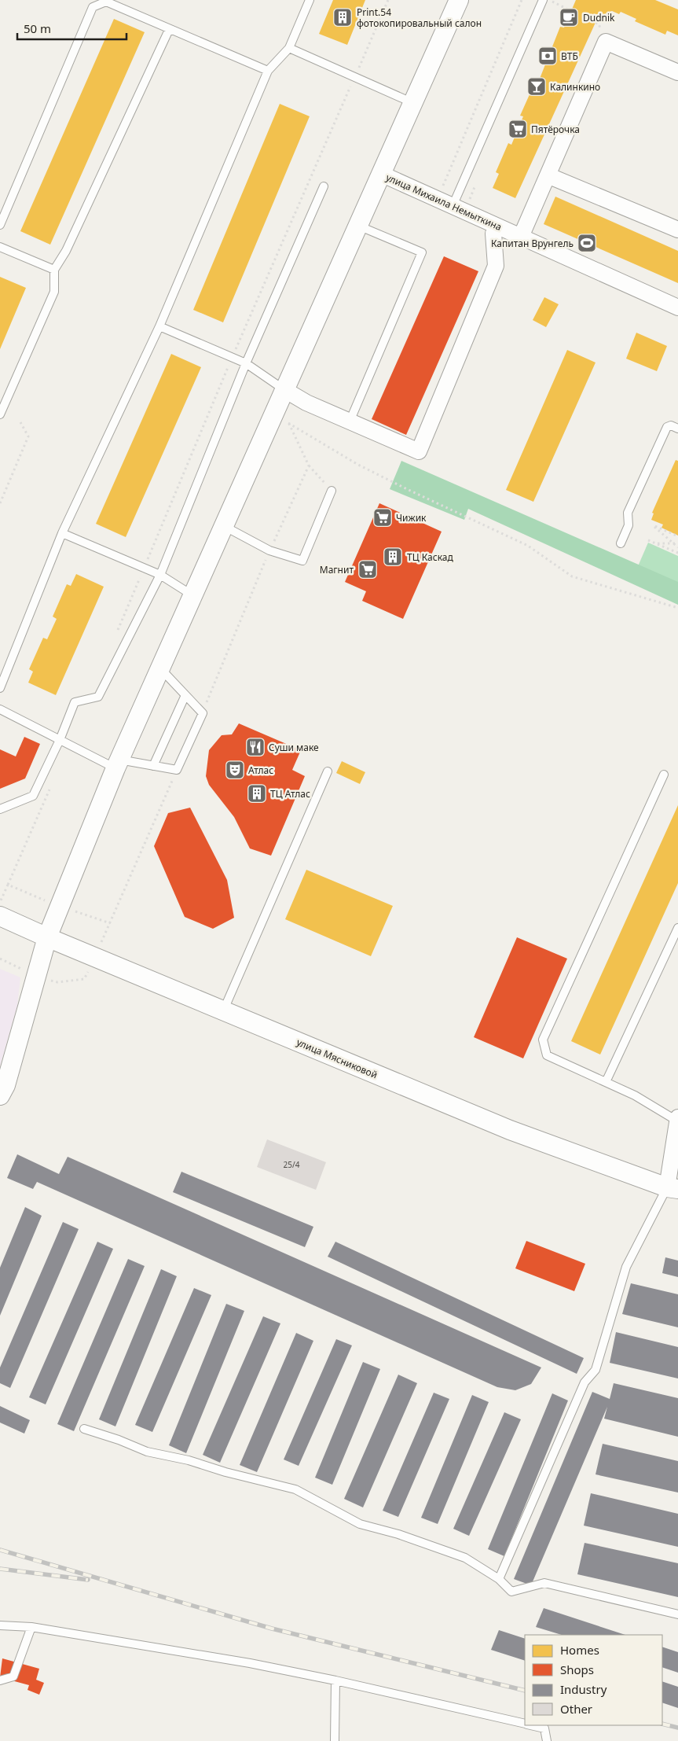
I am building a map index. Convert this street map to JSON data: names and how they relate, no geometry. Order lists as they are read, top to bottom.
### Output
{
  "streets": {
    "street": ["улица Михаила Немыткина", "улица Мясниковой"]
  },
  "places": {
    "building": ["Print.54 фотокопировальный салон", "ТЦ Каскад", "ТЦ Атлас"],
    "cafe": ["Dudnik"],
    "bank": ["ВТБ"],
    "bar": ["Калинкино"],
    "supermarket": ["Пятёрочка", "Чижик", "Магнит"],
    "sports": ["Капитан Врунгель"],
    "restaurant": ["Суши маке"],
    "theatre": ["Атлас"]
  },
  "house_numbers": ["25/4"],
  "legend": [
    "Homes",
    "Shops",
    "Industry",
    "Other"
  ],
  "scale_bar": "50 m"
}
